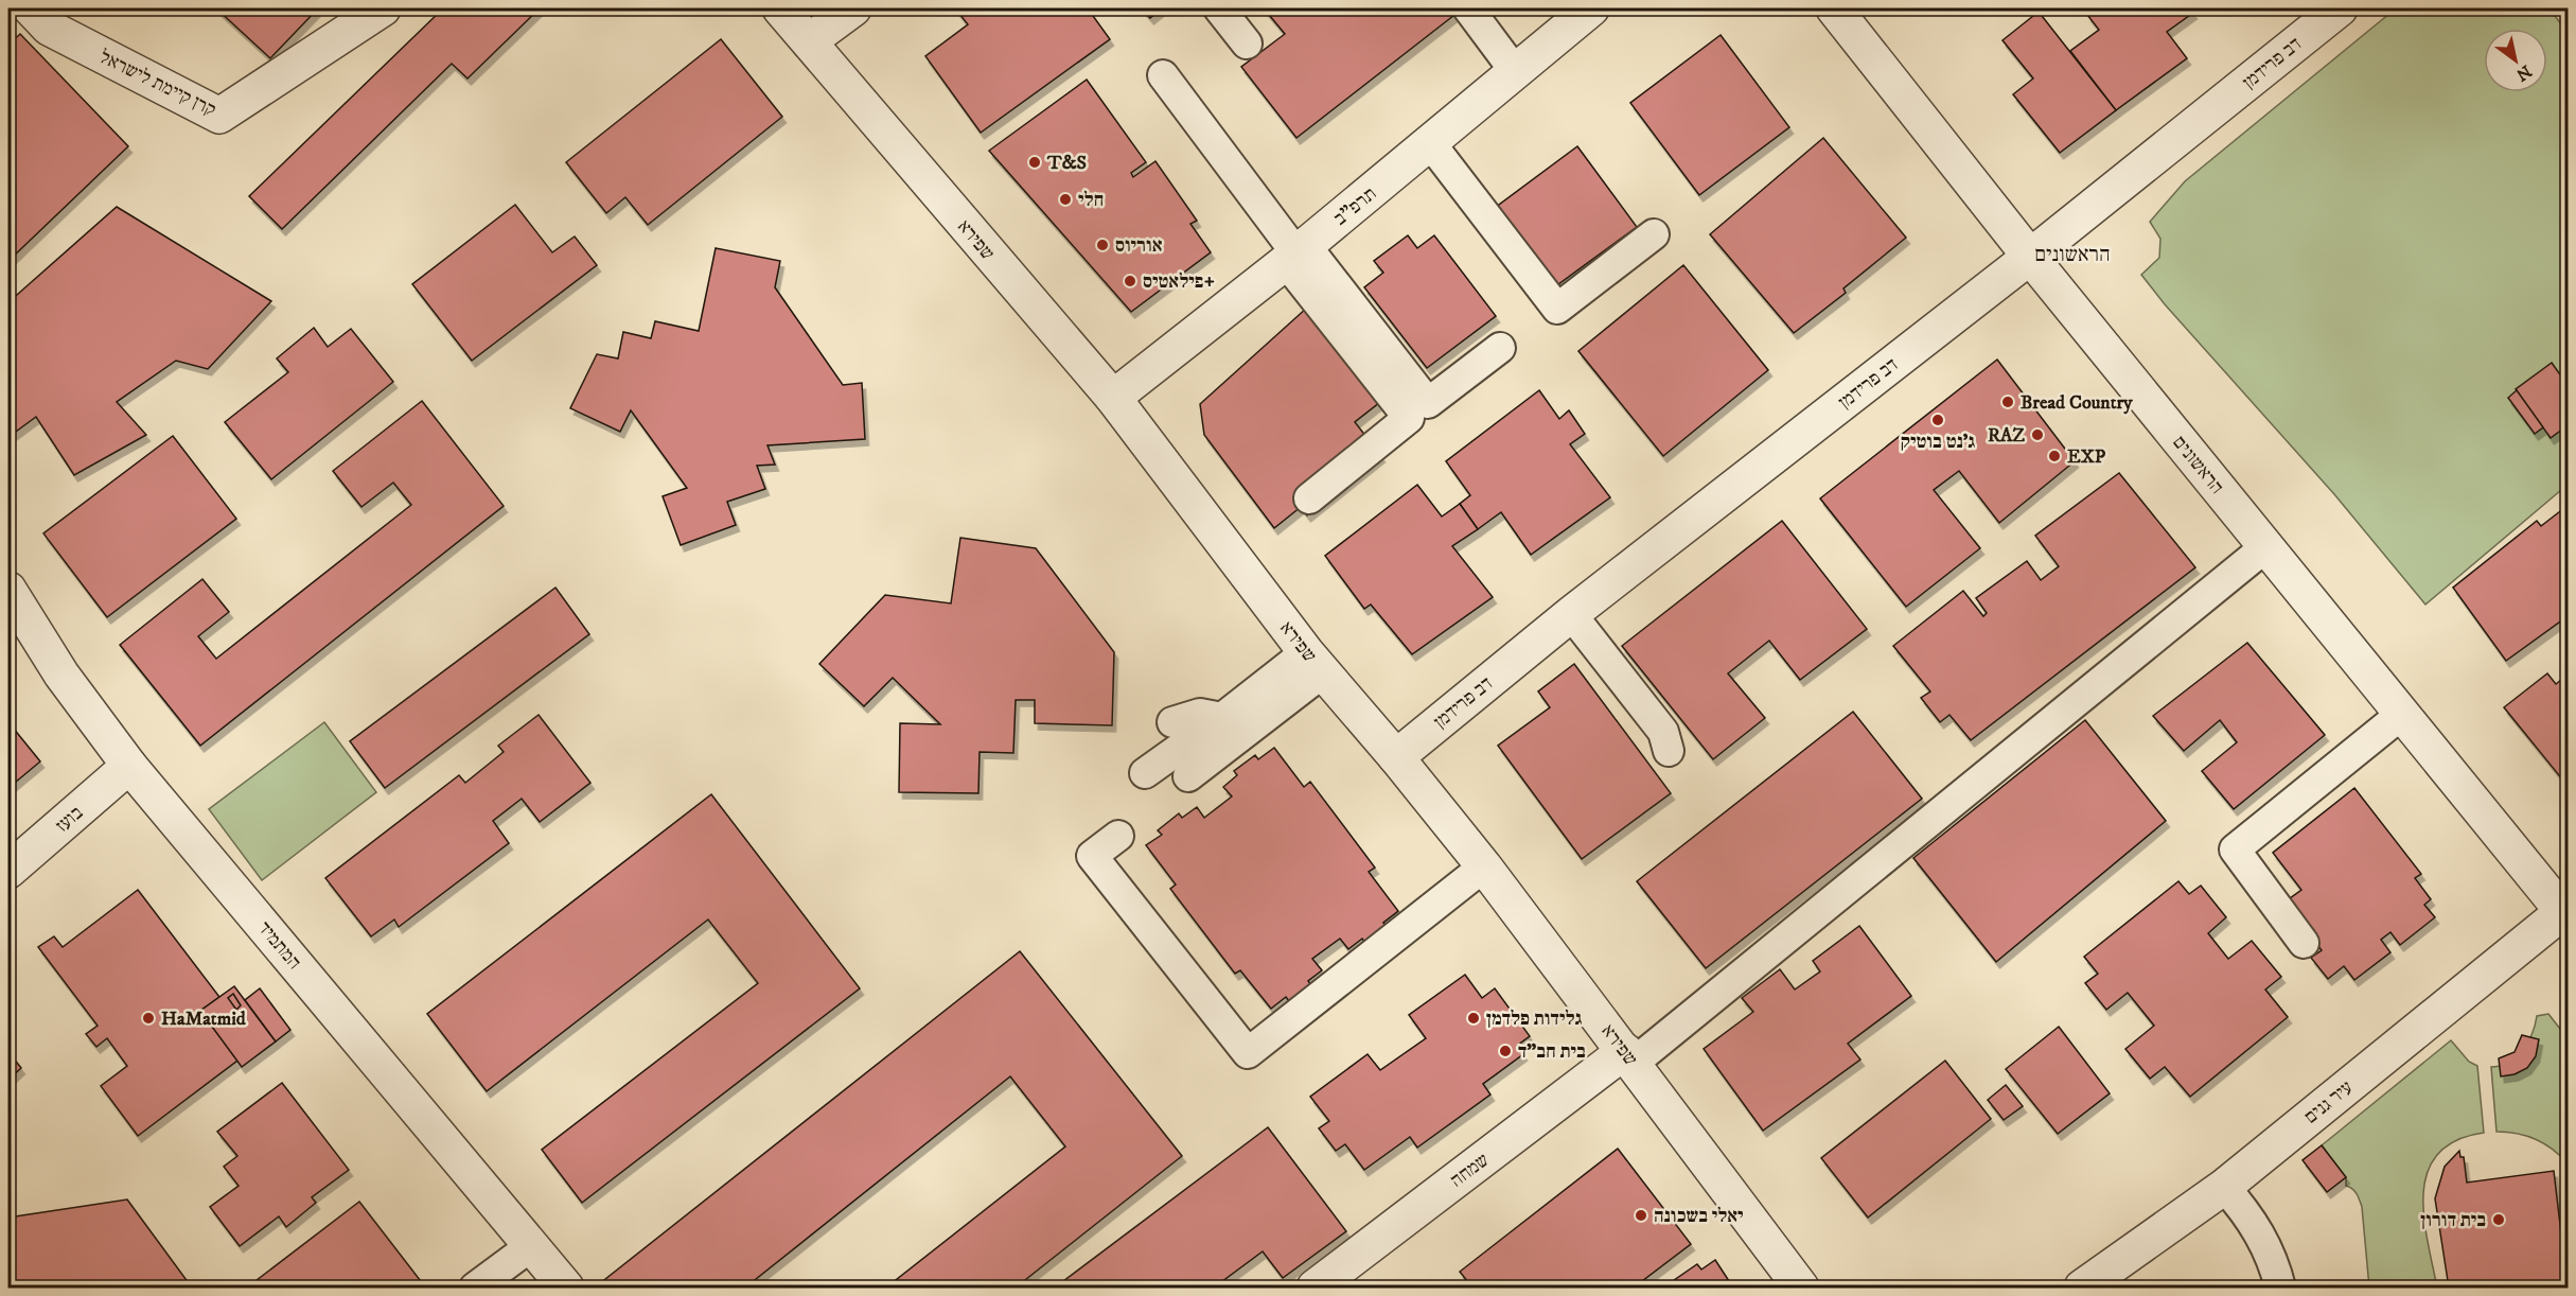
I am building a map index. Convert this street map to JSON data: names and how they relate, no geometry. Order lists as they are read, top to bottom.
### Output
{
  "streets": {
    "street": [
      "דב פרידמן",
      "קרן קיימת לישראל",
      "תרפ\"ב",
      "שפירא",
      "הראשונים",
      "בועז",
      "המתמיד",
      "עיר גנים",
      "שמחה"
    ]
  },
  "crossings": [
    ["דב פרידמן", "שפירא"],
    ["דב פרידמן", "הראשונים"],
    ["תרפ\"ב", "שפירא"],
    ["שפירא", "שמחה"],
    ["הראשונים", "עיר גנים"],
    ["בועז", "המתמיד"]
  ],
  "districts": ["הראשונים"],
  "places": [
    "T&S",
    "חלי",
    "אוריוס",
    "פילאטיס+",
    "Bread Country",
    "ג'נט בוטיק",
    "RAZ",
    "EXP",
    "HaMatmid",
    "גלידות פלדמן",
    "בית חב\"ד",
    "יאלי בשכונה",
    "בית דורון"
  ],
  "north": "bottom right"
}
